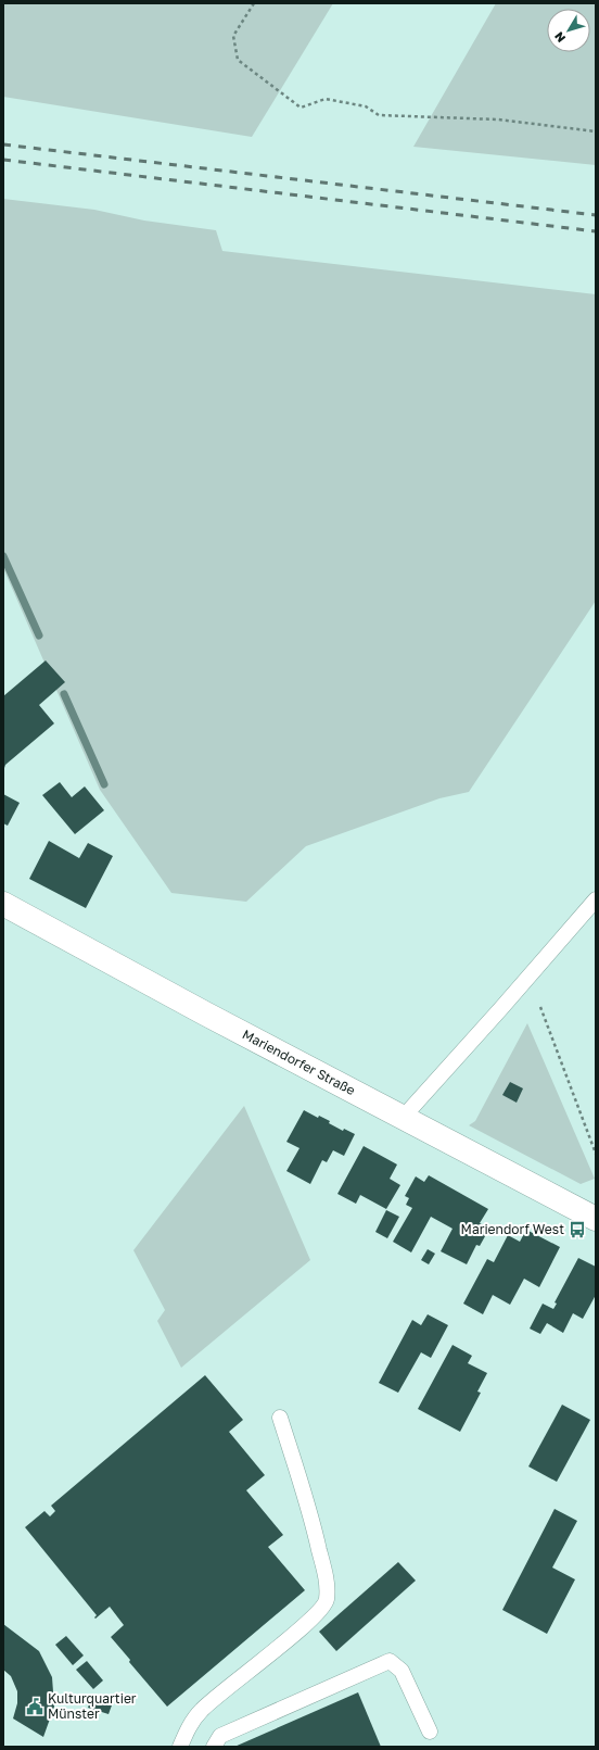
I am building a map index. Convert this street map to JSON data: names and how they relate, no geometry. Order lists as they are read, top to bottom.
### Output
{
  "streets": {
    "street": ["Mariendorfer Straße"]
  },
  "places": {
    "bus stop": ["Mariendorf West"],
    "public building": ["Kulturquartier Münster"]
  },
  "north": "bottom left"
}
